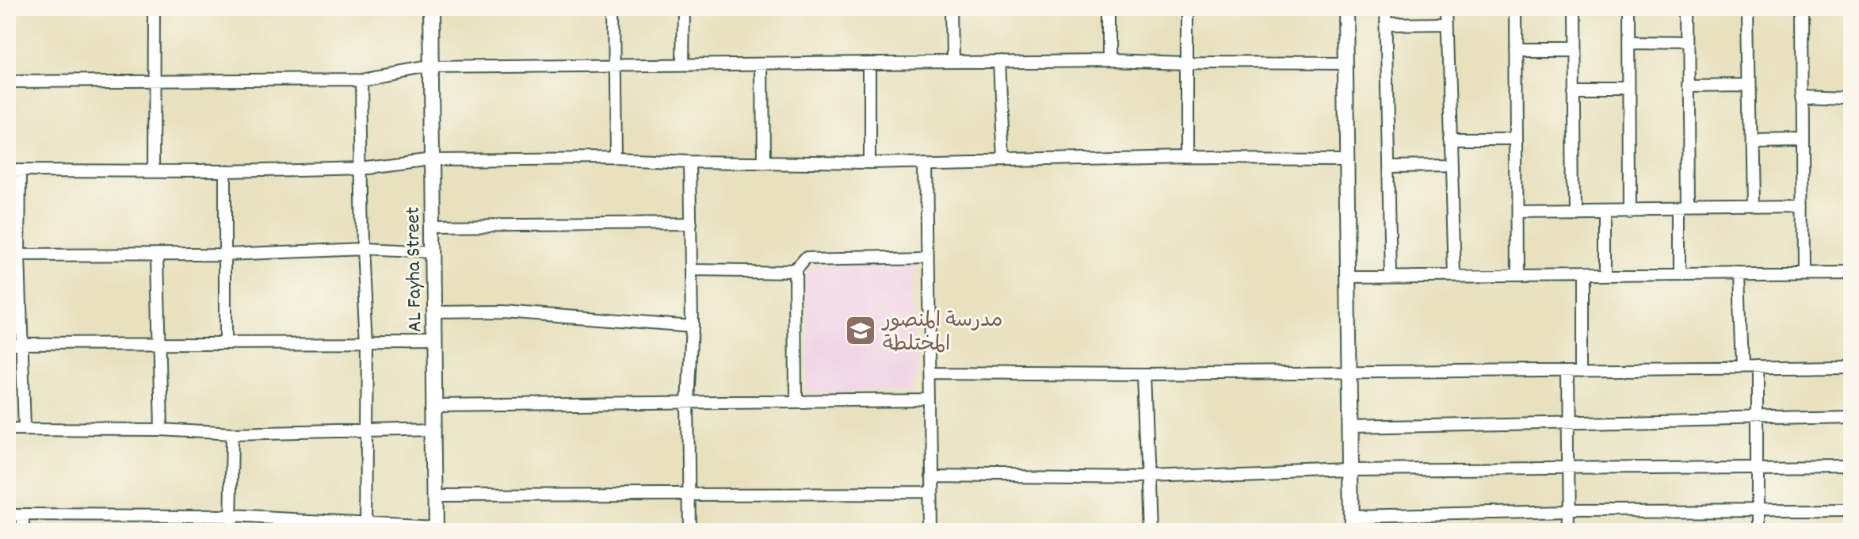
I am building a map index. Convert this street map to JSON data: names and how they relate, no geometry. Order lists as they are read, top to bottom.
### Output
{
  "streets": {
    "street": ["AL Fayha Street"]
  },
  "places": {
    "school or university": ["مدرسة المنصور المختلطة"]
  }
}
